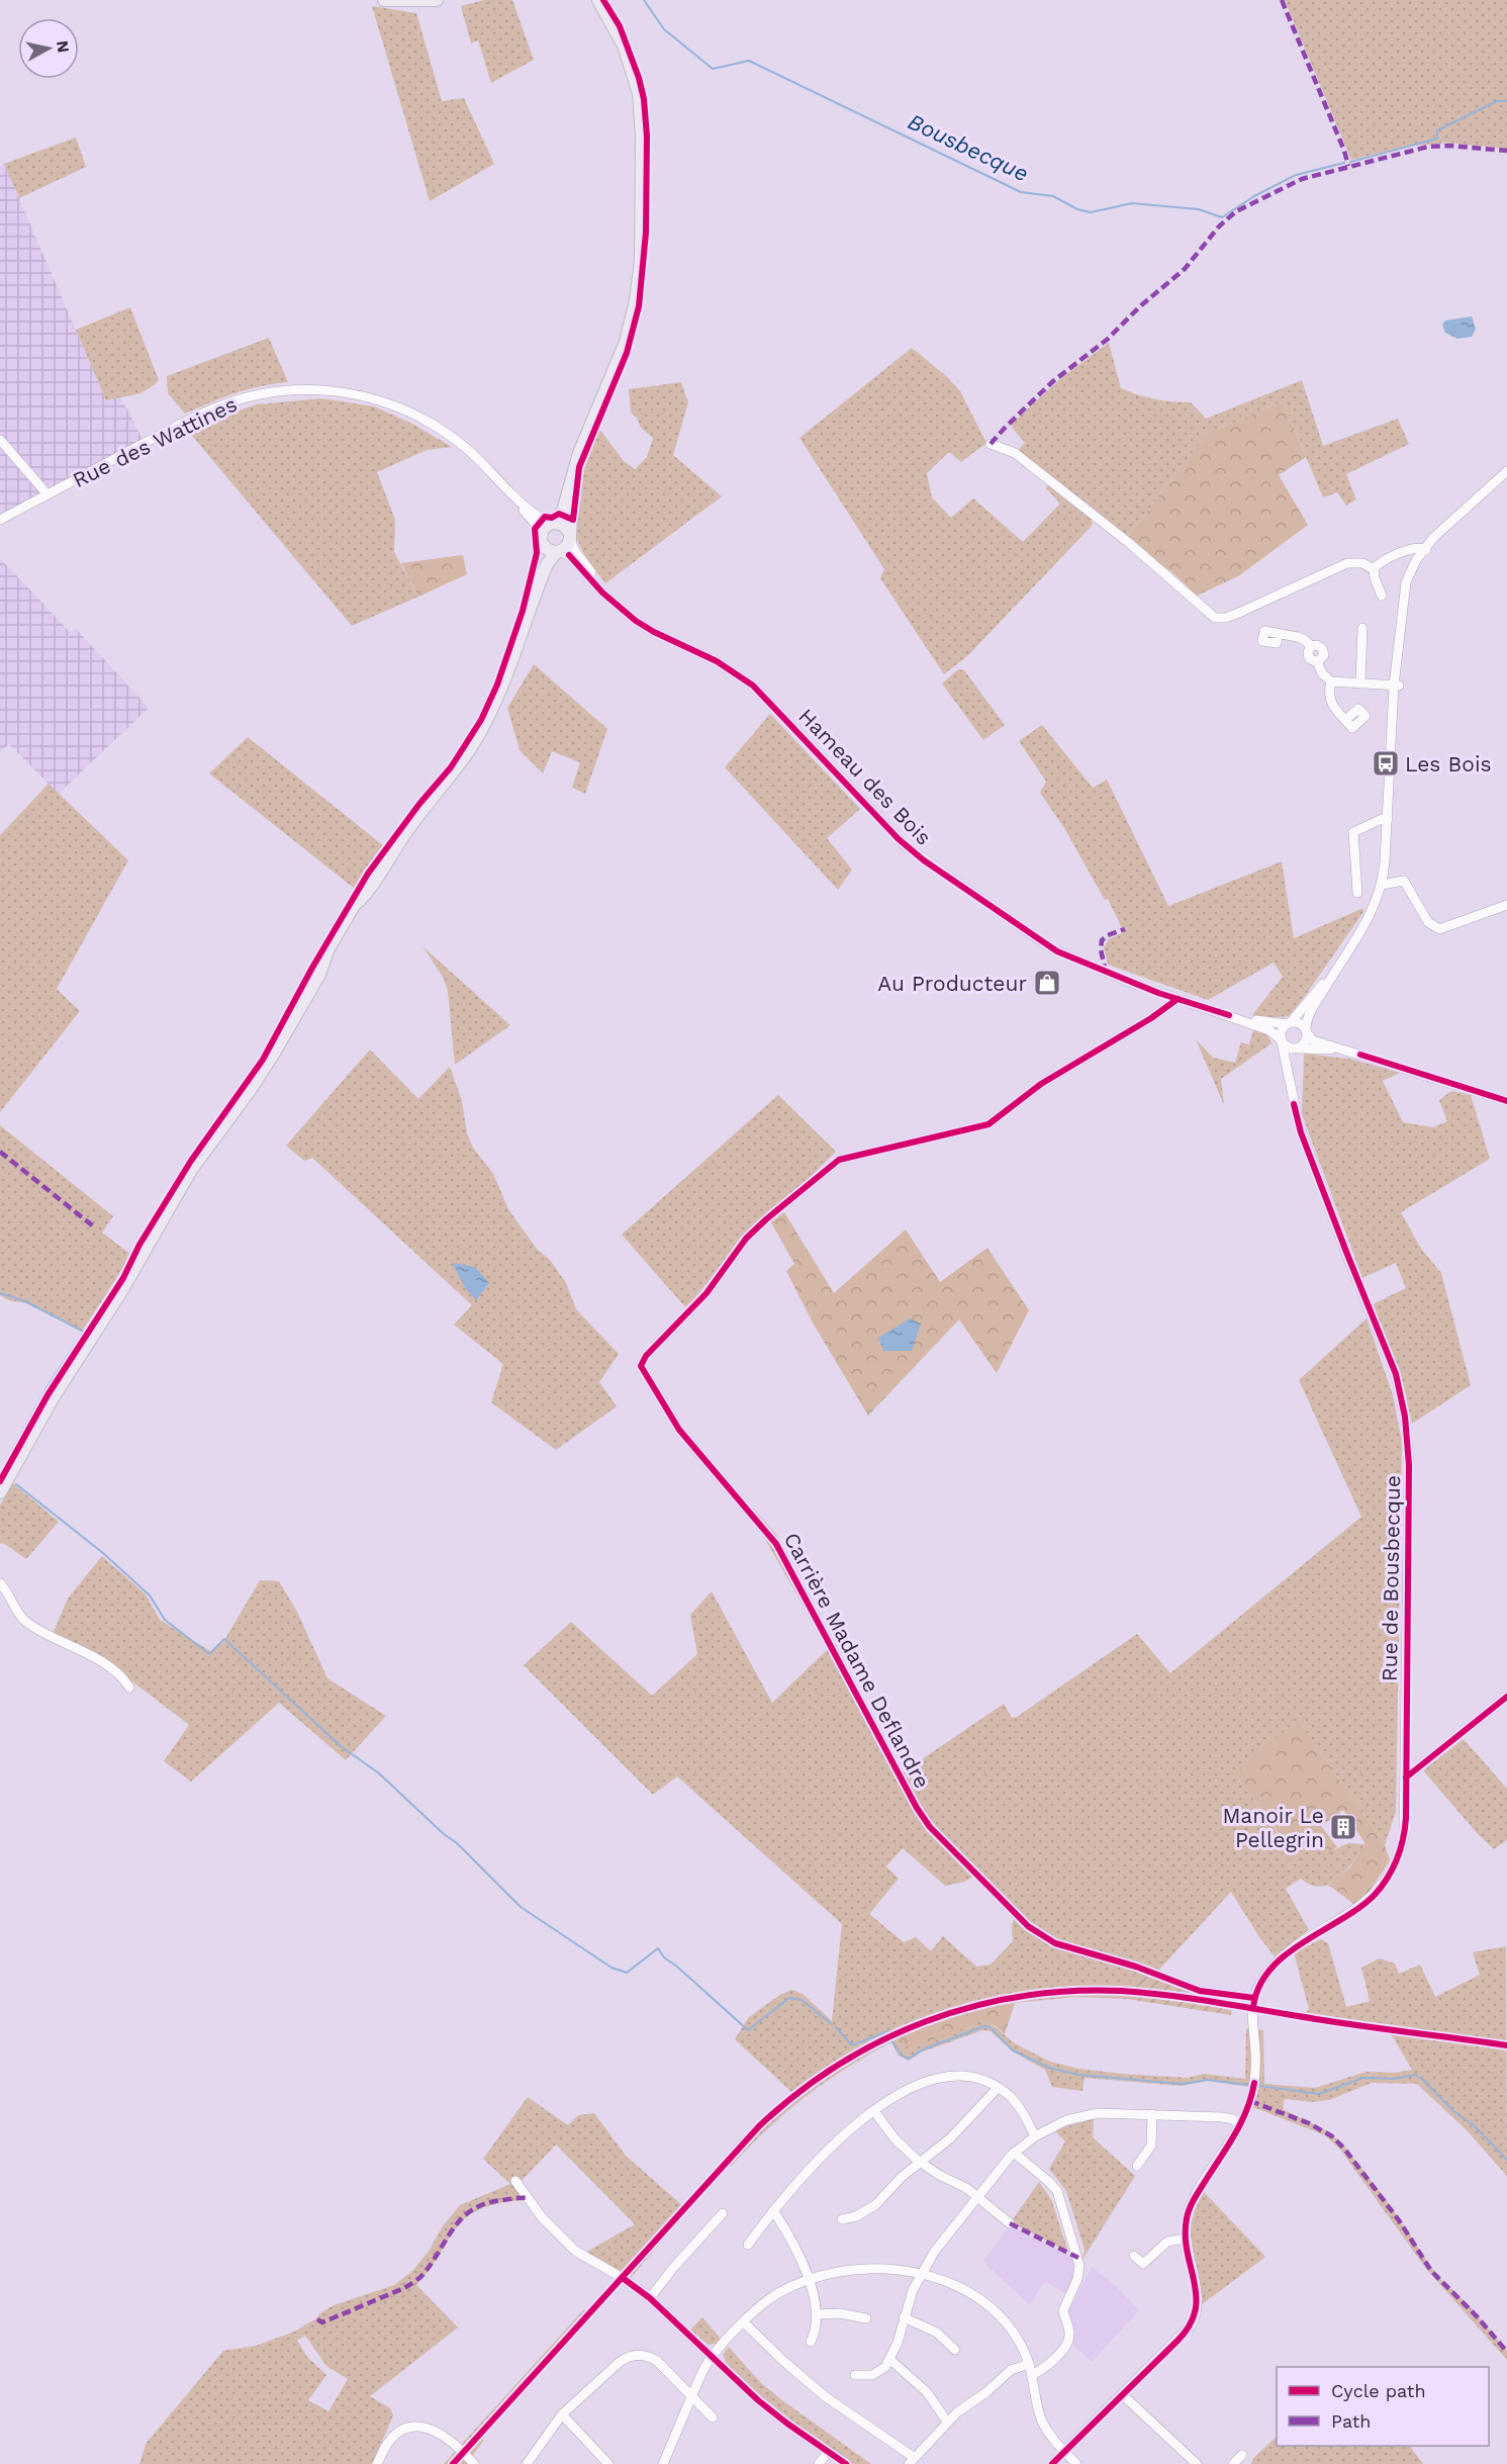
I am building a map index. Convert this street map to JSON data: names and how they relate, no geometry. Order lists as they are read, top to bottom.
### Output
{
  "streets": {
    "street": [
      "Rue des Wattines",
      "Hameau des Bois",
      "Rue de Bousbecque",
      "Carrière Madame Deflandre"
    ]
  },
  "crossings": [
    ["Rue des Wattines", "Hameau des Bois"],
    ["Hameau des Bois", "Rue de Bousbecque"],
    ["Hameau des Bois", "Carrière Madame Deflandre"],
    ["Rue de Bousbecque", "Carrière Madame Deflandre"]
  ],
  "water": ["Bousbecque"],
  "places": {
    "bus stop": ["Les Bois"],
    "shop": ["Au Producteur"],
    "building": ["Manoir Le Pellegrin"]
  },
  "legend": ["Cycle path", "Path"],
  "north": "right"
}
